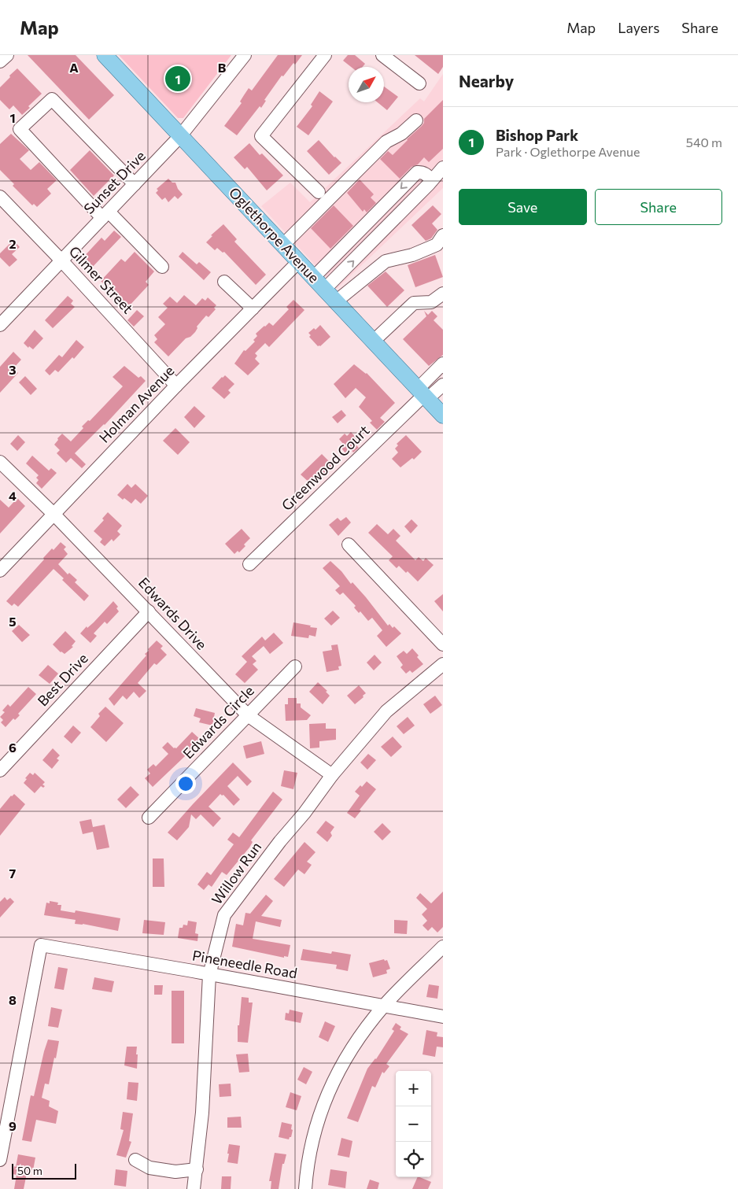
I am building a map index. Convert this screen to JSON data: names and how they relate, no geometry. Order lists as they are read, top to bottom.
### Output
{
  "streets": {
    "main road": ["Oglethorpe Avenue"],
    "street": [
      "Sunset Drive",
      "Gilmer Street",
      "Holman Avenue",
      "Greenwood Court",
      "Edwards Drive",
      "Best Drive",
      "Edwards Circle",
      "Willow Run",
      "Pineneedle Road"
    ]
  },
  "crossings": [
    ["Sunset Drive", "Oglethorpe Avenue"],
    ["Sunset Drive", "Gilmer Street"],
    ["Oglethorpe Avenue", "Holman Avenue"],
    ["Oglethorpe Avenue", "Greenwood Court"],
    ["Gilmer Street", "Holman Avenue"],
    ["Holman Avenue", "Edwards Drive"],
    ["Edwards Drive", "Best Drive"],
    ["Edwards Drive", "Edwards Circle"],
    ["Edwards Drive", "Willow Run"],
    ["Willow Run", "Pineneedle Road"]
  ],
  "scale_bar": "50 m",
  "north": "top right",
  "page": {
    "header": "Map",
    "nav": ["Map", "Layers", "Share"],
    "heading": "Nearby",
    "pins": "1",
    "list": [
      {
        "mark": "1",
        "name": "Bishop Park",
        "note": "Park · Oglethorpe Avenue",
        "value": "540 m"
      }
    ],
    "buttons": ["Save", "Share"],
    "map_buttons": ["+", "−"],
    "scale": "50 m"
  },
  "grid": {
    "columns": ["A", "B"],
    "rows": [
      "1",
      "2",
      "3",
      "4",
      "5",
      "6",
      "7",
      "8",
      "9"
    ]
  }
}
